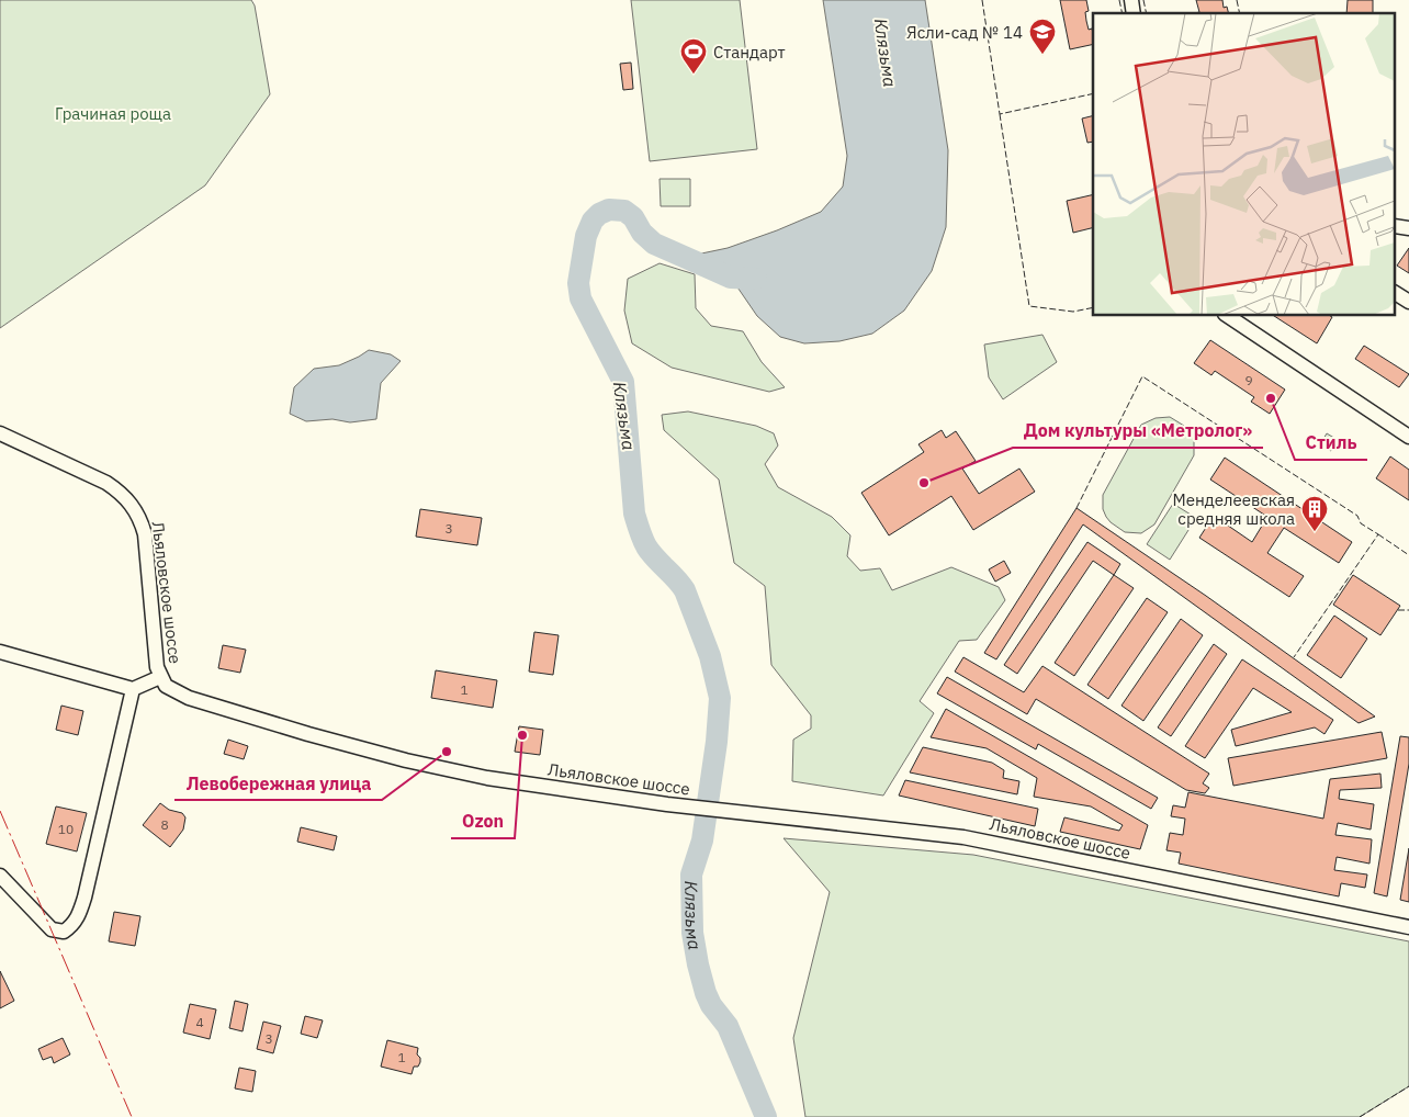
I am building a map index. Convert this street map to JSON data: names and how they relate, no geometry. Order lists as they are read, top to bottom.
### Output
{
  "streets": {
    "street": ["Льяловское шоссе"]
  },
  "water": ["Клязьма"],
  "parks": ["Грачиная роща"],
  "places": {
    "school or university": ["Ясли-сад № 14"],
    "sports": ["Стандарт"],
    "other": [
      "Стиль",
      "Дом культуры «Метролог»",
      "Ozon",
      "Левобережная улица"
    ],
    "building": ["Менделеевская средняя школа"]
  },
  "house_numbers": [
    "9",
    "3",
    "1",
    "8",
    "10",
    "4",
    "3",
    "1"
  ]
}
